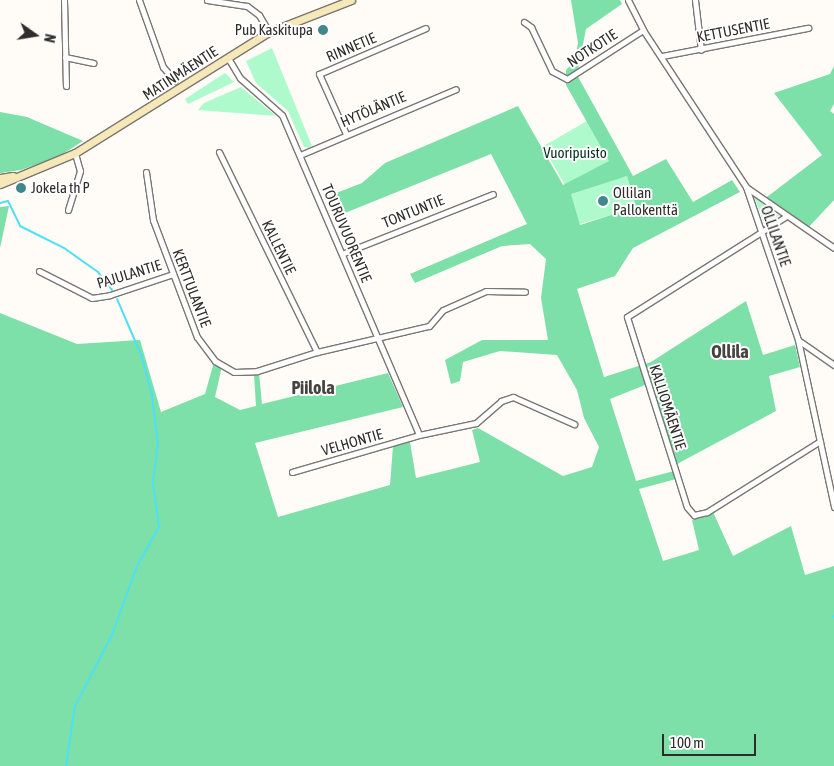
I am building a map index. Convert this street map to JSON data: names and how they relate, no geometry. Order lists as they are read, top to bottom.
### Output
{
  "streets": {
    "main road": ["MATINMÄENTIE"],
    "street": [
      "KETTUSENTIE",
      "RINNETIE",
      "NOTKOTIE",
      "HYTÖLÄNTIE",
      "TONTUNTIE",
      "TOURUVUORENTIE",
      "OLLILANTIE",
      "KALLENTIE",
      "PAJULANTIE",
      "KERTTULANTIE",
      "KALLIOMÄENTIE",
      "VELHONTIE"
    ]
  },
  "crossings": [
    ["KETTUSENTIE", "OLLILANTIE"],
    ["RINNETIE", "HYTÖLÄNTIE"],
    ["NOTKOTIE", "OLLILANTIE"],
    ["MATINMÄENTIE", "TOURUVUORENTIE"],
    ["HYTÖLÄNTIE", "TOURUVUORENTIE"],
    ["TONTUNTIE", "TOURUVUORENTIE"],
    ["TOURUVUORENTIE", "KERTTULANTIE"],
    ["TOURUVUORENTIE", "VELHONTIE"],
    ["OLLILANTIE", "KALLIOMÄENTIE"],
    ["KALLENTIE", "KERTTULANTIE"],
    ["PAJULANTIE", "KERTTULANTIE"]
  ],
  "districts": ["Ollila", "Piilola"],
  "parks": ["Vuoripuisto"],
  "places": ["Pub Kaskitupa", "Jokela th P", "Ollilan Pallokenttä"],
  "scale_bar": "100 m",
  "north": "right"
}
